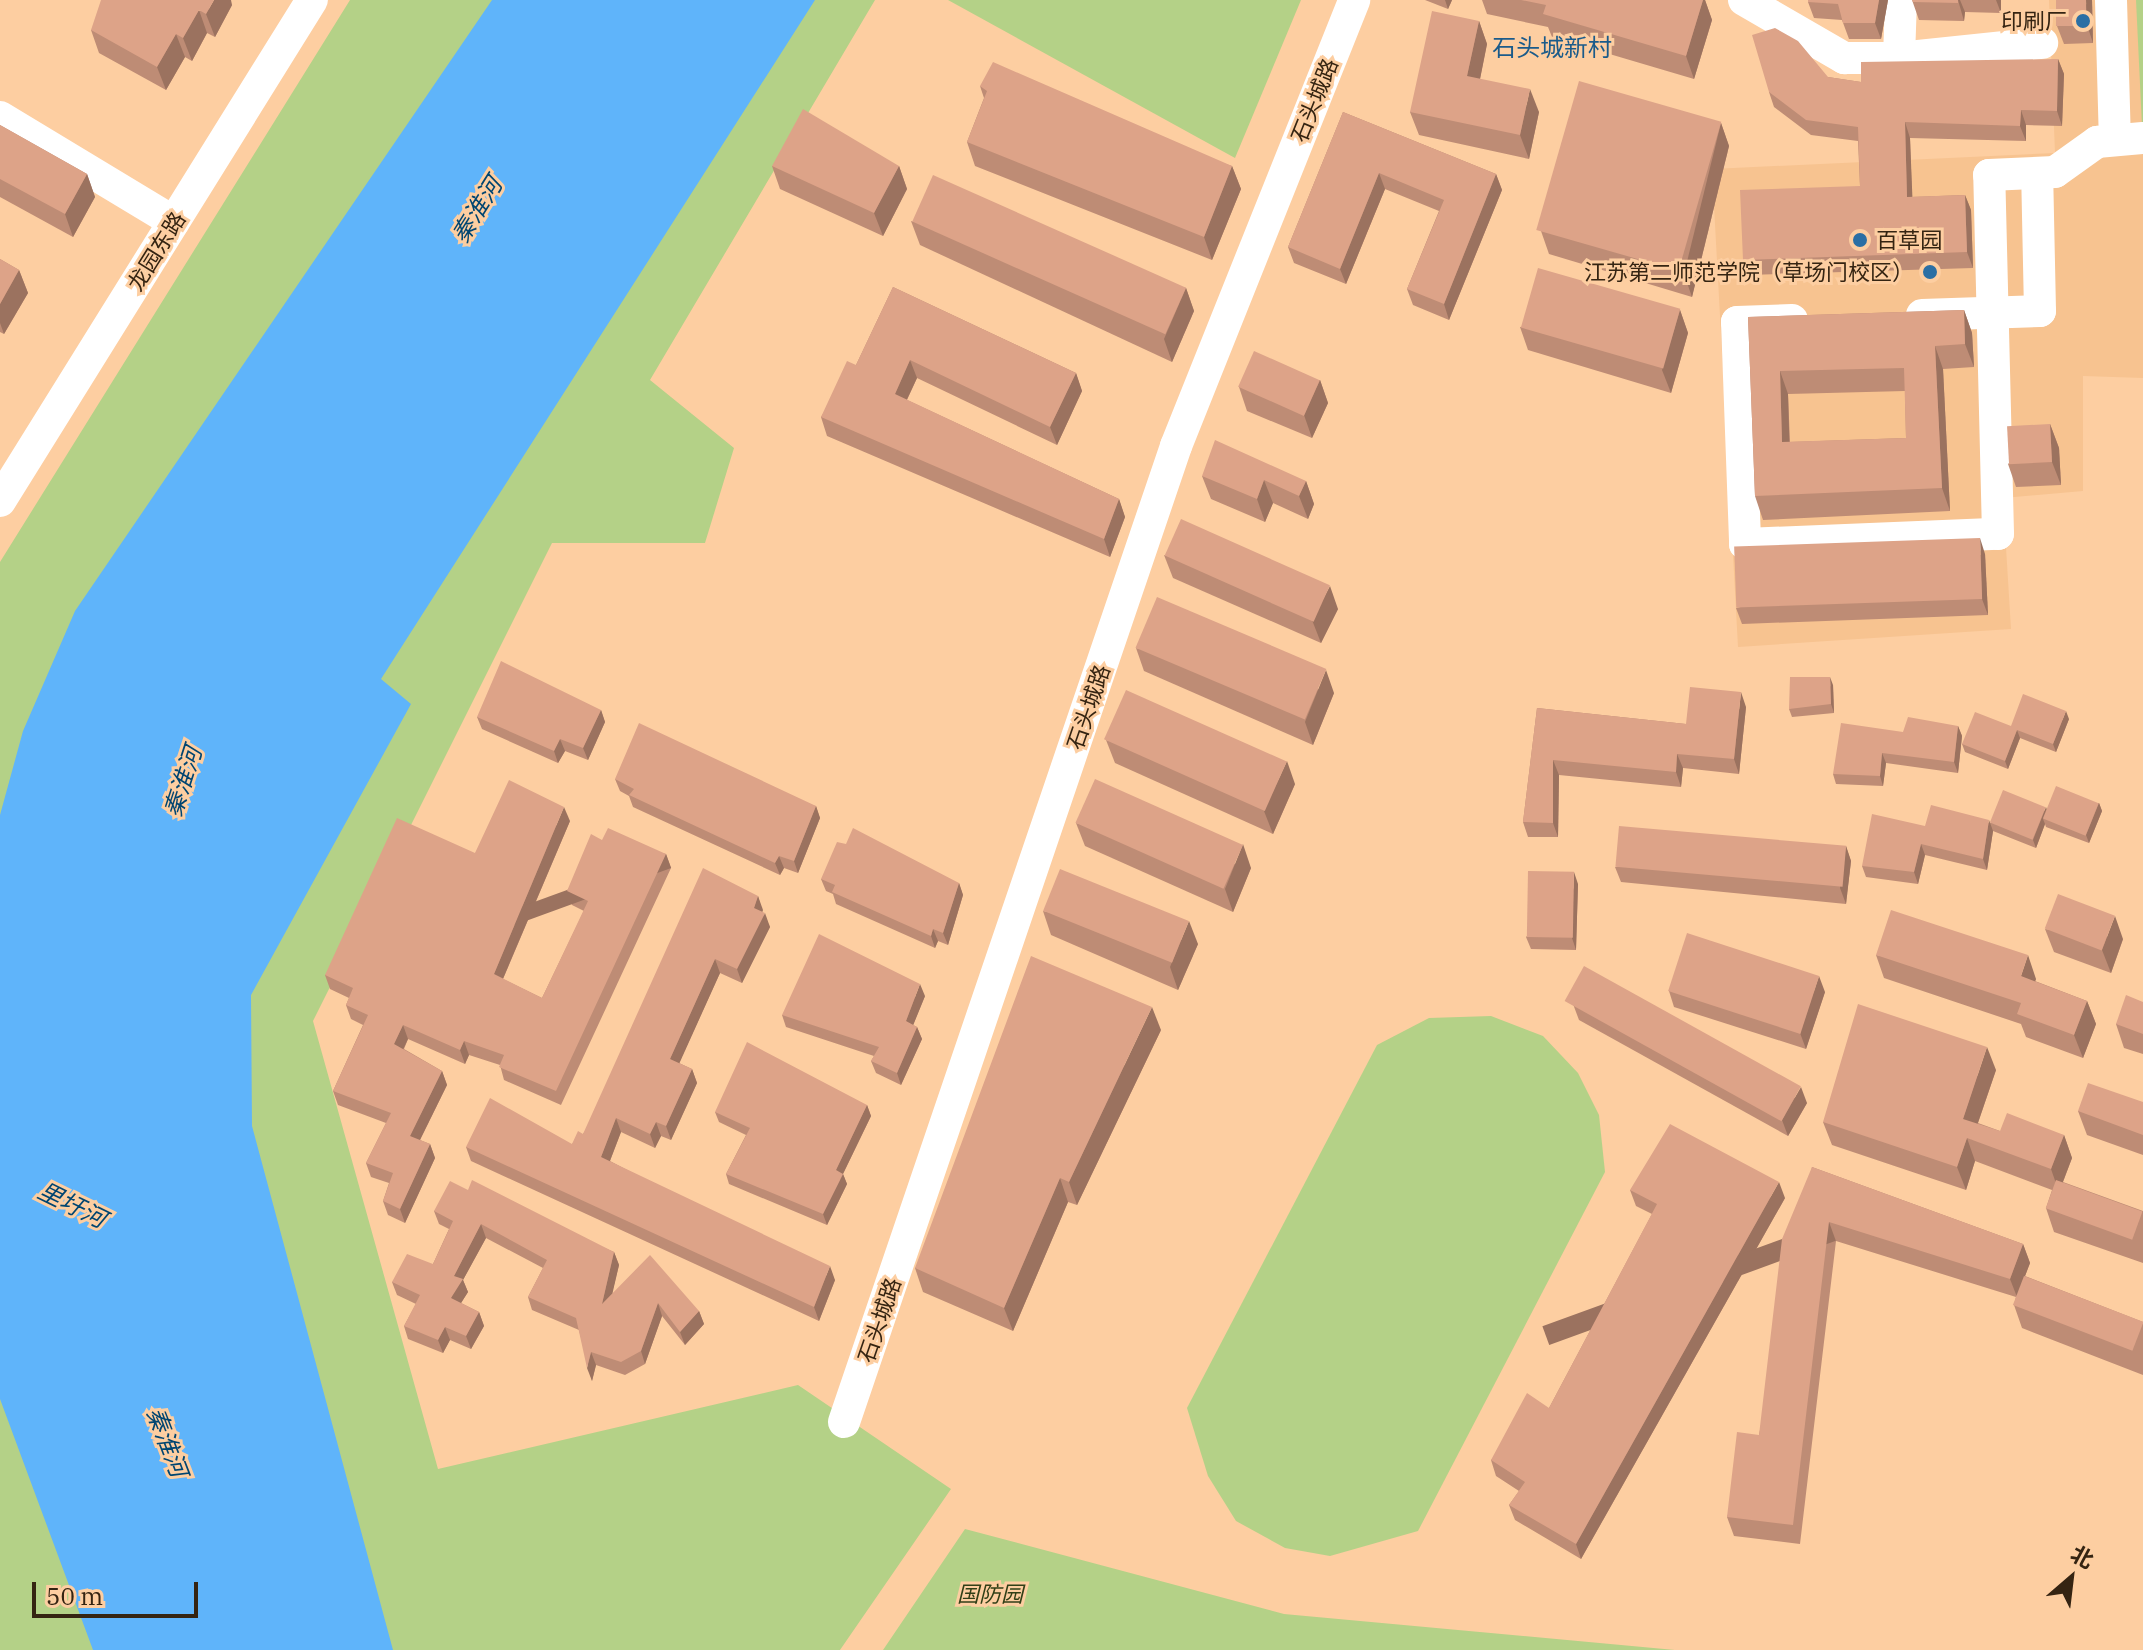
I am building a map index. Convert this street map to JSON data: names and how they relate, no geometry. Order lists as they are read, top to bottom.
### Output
{
  "streets": {
    "street": ["石头城路", "龙园东路"]
  },
  "districts": ["石头城新村"],
  "water": ["秦淮河", "里圩河"],
  "parks": ["国防园"],
  "places": ["印刷厂", "百草园", "江苏第二师范学院（草场门校区）"],
  "scale_bar": "50 m",
  "north": "top right"
}
